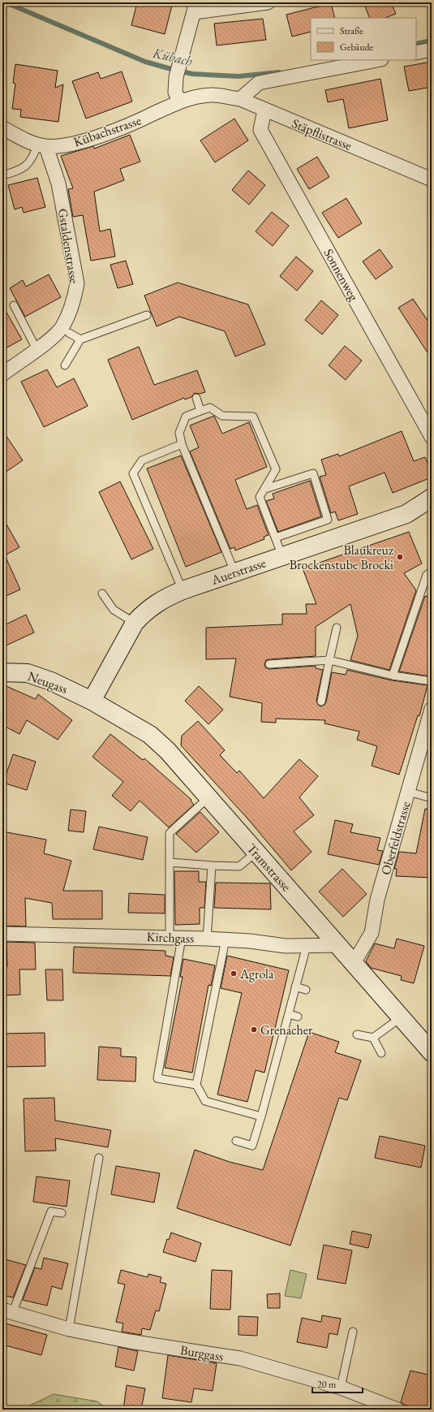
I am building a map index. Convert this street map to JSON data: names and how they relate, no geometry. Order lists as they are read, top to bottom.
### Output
{
  "streets": {
    "main road": ["Auerstrasse", "Neugass", "Tramstrasse"],
    "street": [
      "Kübachstrasse",
      "Stäpflistrasse",
      "Gstaldenstrasse",
      "Sonnenweg",
      "Oberfeldstrasse",
      "Kirchgass",
      "Burggass"
    ]
  },
  "crossings": [
    ["Kübachstrasse", "Stäpflistrasse"],
    ["Kübachstrasse", "Gstaldenstrasse"],
    ["Stäpflistrasse", "Sonnenweg"],
    ["Auerstrasse", "Neugass"],
    ["Auerstrasse", "Tramstrasse"],
    ["Neugass", "Tramstrasse"],
    ["Oberfeldstrasse", "Tramstrasse"],
    ["Tramstrasse", "Kirchgass"]
  ],
  "water": ["Kübach"],
  "places": ["Blaukreuz Brockenstube Brocki", "Agrola", "Grenacher"],
  "legend": ["Straße", "Gebäude"],
  "scale_bar": "20 m"
}
